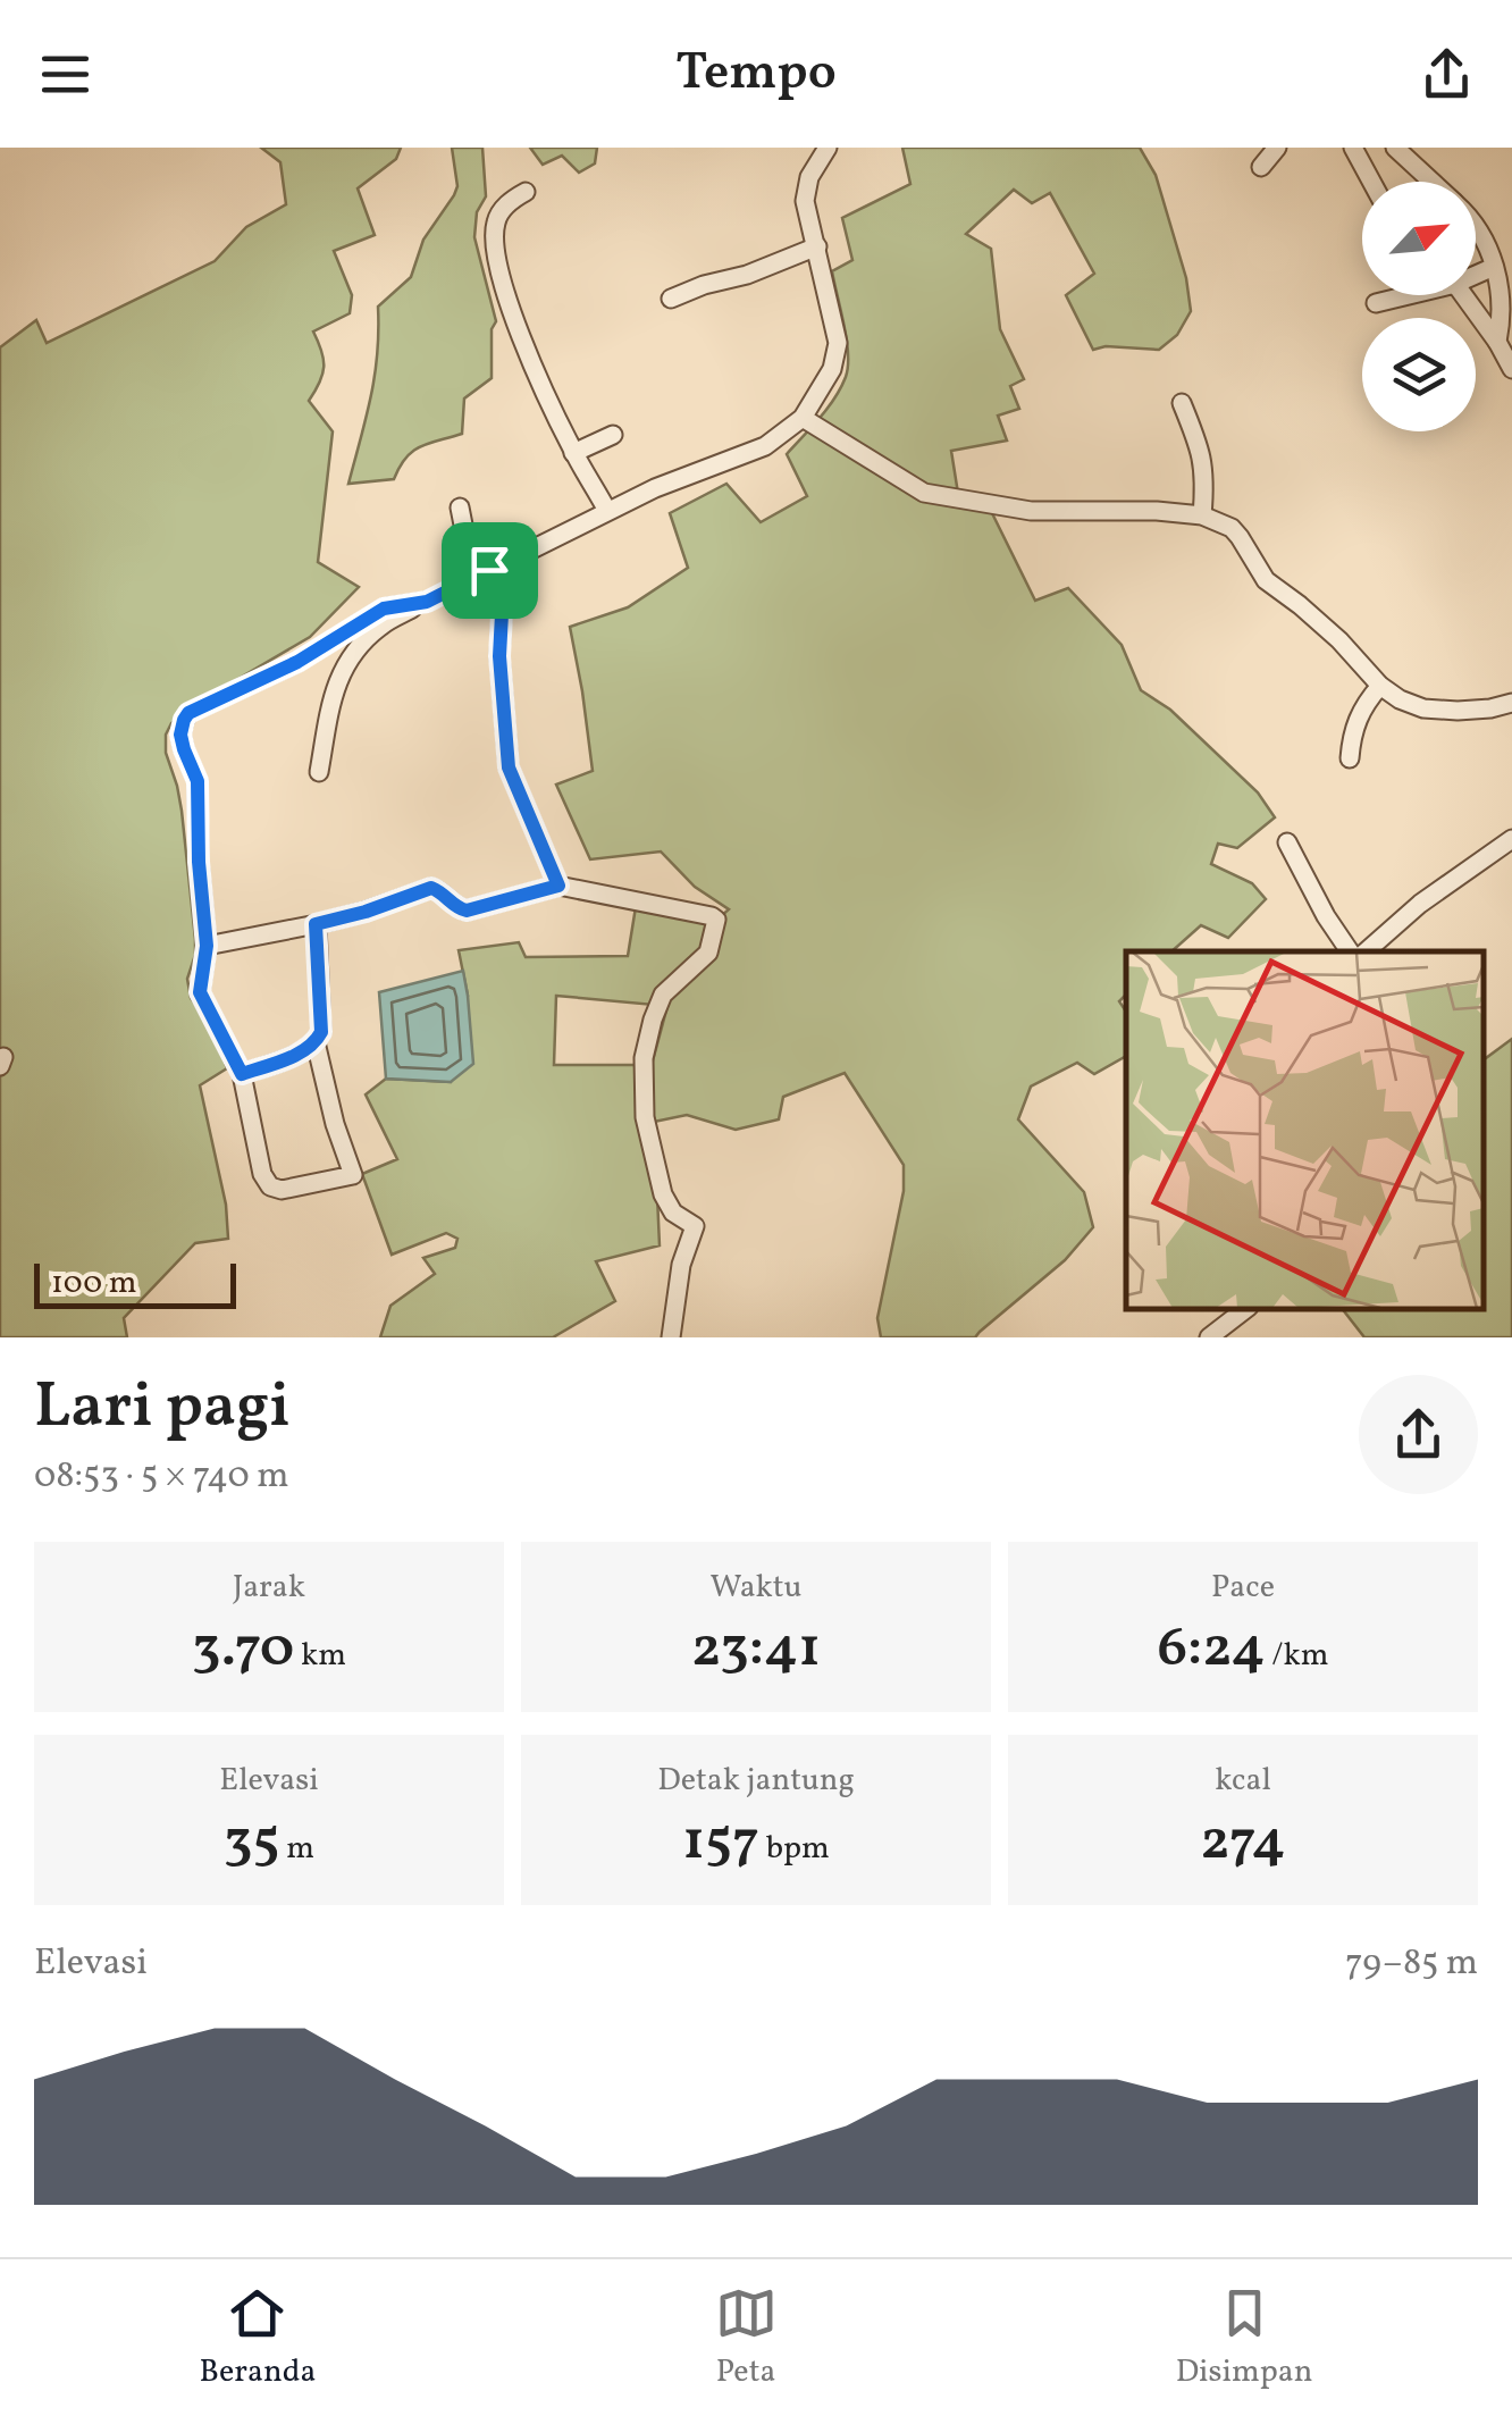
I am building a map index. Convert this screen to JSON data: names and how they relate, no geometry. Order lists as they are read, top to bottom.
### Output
{
  "scale_bar": "100 m",
  "north": "top right",
  "page": {
    "header": "Tempo",
    "scale": "100 m",
    "heading": ["Lari pagi", "08:53 · 5 × 740 m"],
    "stats": [
      ["Jarak", "3.70 km"],
      ["Waktu", "23:41"],
      ["Pace", "6:24 /km"],
      ["Elevasi", "35 m"],
      ["Detak jantung", "157 bpm"],
      ["kcal", "274"]
    ],
    "chart": ["Elevasi", "79–85 m"],
    "tabs": ["Beranda", "Peta", "Disimpan"]
  }
}
